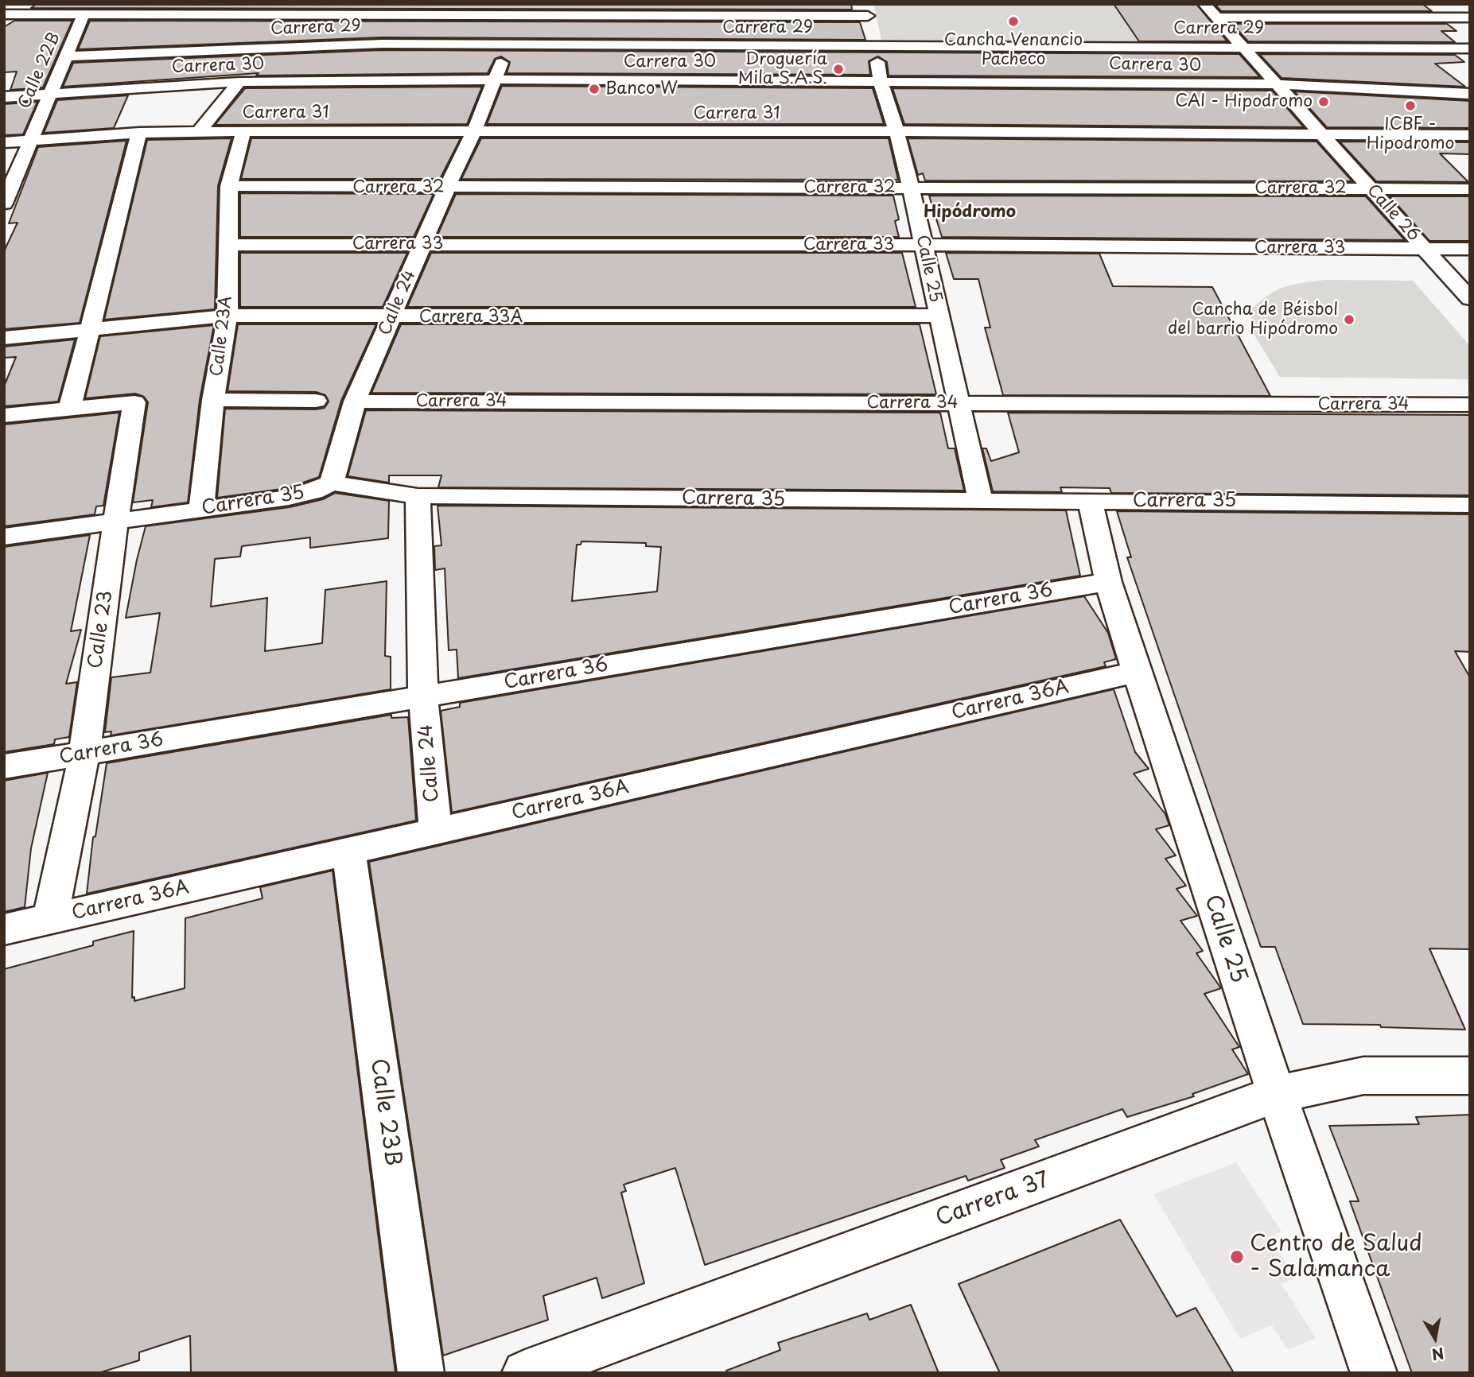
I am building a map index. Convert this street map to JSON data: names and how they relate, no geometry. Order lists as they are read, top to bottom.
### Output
{
  "streets": {
    "street": [
      "Carrera 29",
      "Carrera 30",
      "Calle 22B",
      "Carrera 31",
      "Carrera 32",
      "Calle 26",
      "Carrera 33",
      "Calle 25",
      "Calle 24",
      "Carrera 33A",
      "Calle 23A",
      "Carrera 34",
      "Carrera 35",
      "Carrera 36",
      "Calle 23",
      "Carrera 36A",
      "Calle 23B",
      "Carrera 37"
    ]
  },
  "crossings": [
    ["Carrera 29", "Calle 22B"],
    ["Carrera 29", "Calle 26"],
    ["Carrera 29", "Calle 25"],
    ["Carrera 29", "Calle 24"],
    ["Carrera 30", "Calle 22B"],
    ["Carrera 30", "Calle 26"],
    ["Carrera 30", "Calle 25"],
    ["Carrera 30", "Calle 24"],
    ["Calle 22B", "Carrera 31"],
    ["Carrera 31", "Calle 26"],
    ["Carrera 31", "Calle 25"],
    ["Carrera 31", "Calle 24"],
    ["Carrera 31", "Calle 23A"],
    ["Carrera 32", "Calle 26"],
    ["Carrera 32", "Calle 25"],
    ["Carrera 32", "Calle 24"],
    ["Carrera 32", "Calle 23A"],
    ["Calle 26", "Carrera 33"],
    ["Carrera 33", "Calle 25"],
    ["Carrera 33", "Calle 24"],
    ["Carrera 33", "Calle 23A"],
    ["Calle 25", "Carrera 33A"],
    ["Calle 25", "Carrera 34"],
    ["Calle 25", "Carrera 35"],
    ["Calle 25", "Carrera 36"],
    ["Calle 25", "Carrera 36A"],
    ["Calle 25", "Carrera 37"],
    ["Calle 24", "Carrera 33A"],
    ["Calle 24", "Carrera 34"],
    ["Calle 24", "Carrera 35"],
    ["Calle 24", "Carrera 36"],
    ["Calle 24", "Carrera 36A"],
    ["Carrera 33A", "Calle 23A"],
    ["Calle 23A", "Carrera 35"],
    ["Carrera 35", "Calle 23"],
    ["Carrera 36", "Calle 23"],
    ["Calle 23", "Carrera 36A"],
    ["Carrera 36A", "Calle 23B"]
  ],
  "districts": ["Hipódromo"],
  "places": [
    "Cancha Venancio Pacheco",
    "Droguería Mila S.A.S.",
    "Banco W",
    "CAI - Hipodromo",
    "ICBF - Hipodromo",
    "Cancha de Béisbol del barrio Hipódromo",
    "Centro de Salud - Salamanca"
  ],
  "north": "bottom"
}
